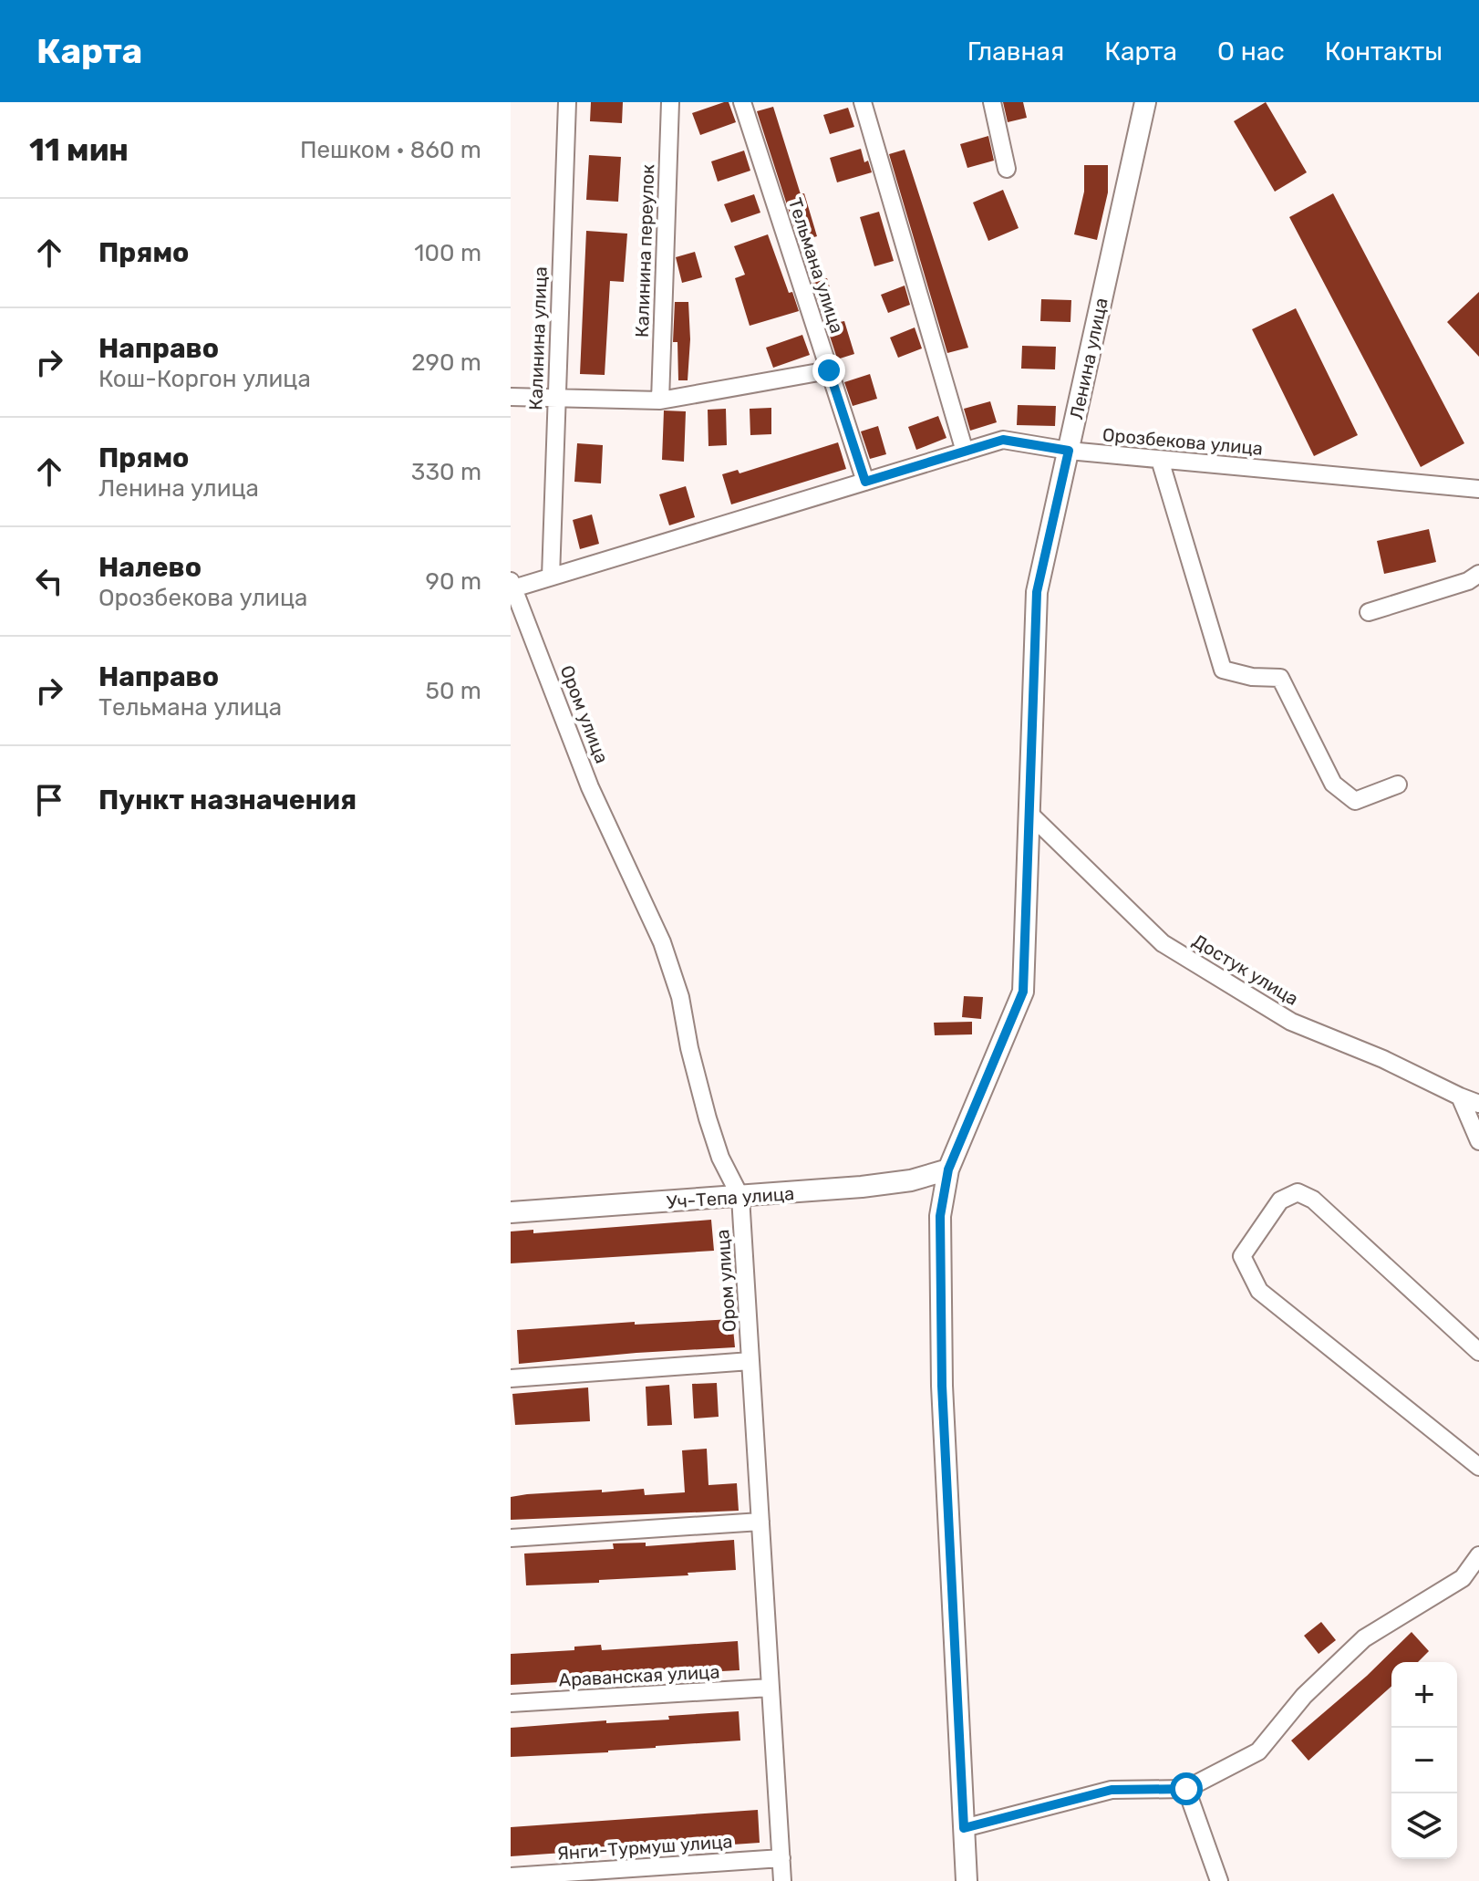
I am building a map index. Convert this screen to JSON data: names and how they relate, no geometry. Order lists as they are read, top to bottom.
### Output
{
  "streets": {
    "street": [
      "Калинина переулок",
      "Тельмана улица",
      "Калинина улица",
      "Ленина улица",
      "Орозбекова улица",
      "Ором улица",
      "Достук улица",
      "Уч-Тепа улица",
      "Араванская улица",
      "Янги-Турмуш улица"
    ]
  },
  "crossings": [
    ["Тельмана улица", "Орозбекова улица"],
    ["Калинина улица", "Орозбекова улица"],
    ["Ленина улица", "Орозбекова улица"],
    ["Ленина улица", "Достук улица"],
    ["Ленина улица", "Уч-Тепа улица"],
    ["Орозбекова улица", "Ором улица"],
    ["Ором улица", "Уч-Тепа улица"],
    ["Ором улица", "Араванская улица"],
    ["Ором улица", "Янги-Турмуш улица"]
  ],
  "page": {
    "header": "Карта",
    "nav": [
      "Главная",
      "Карта",
      "О нас",
      "Контакты"
    ],
    "heading": ["11 мин", "Пешком · 860 m"],
    "list": [
      ["Прямо", "100 m"],
      ["Направо", "Кош-Коргон улица", "290 m"],
      ["Прямо", "Ленина улица", "330 m"],
      ["Налево", "Орозбекова улица", "90 m"],
      ["Направо", "Тельмана улица", "50 m"],
      "Пункт назначения"
    ],
    "map_buttons": ["+", "−"]
  }
}
